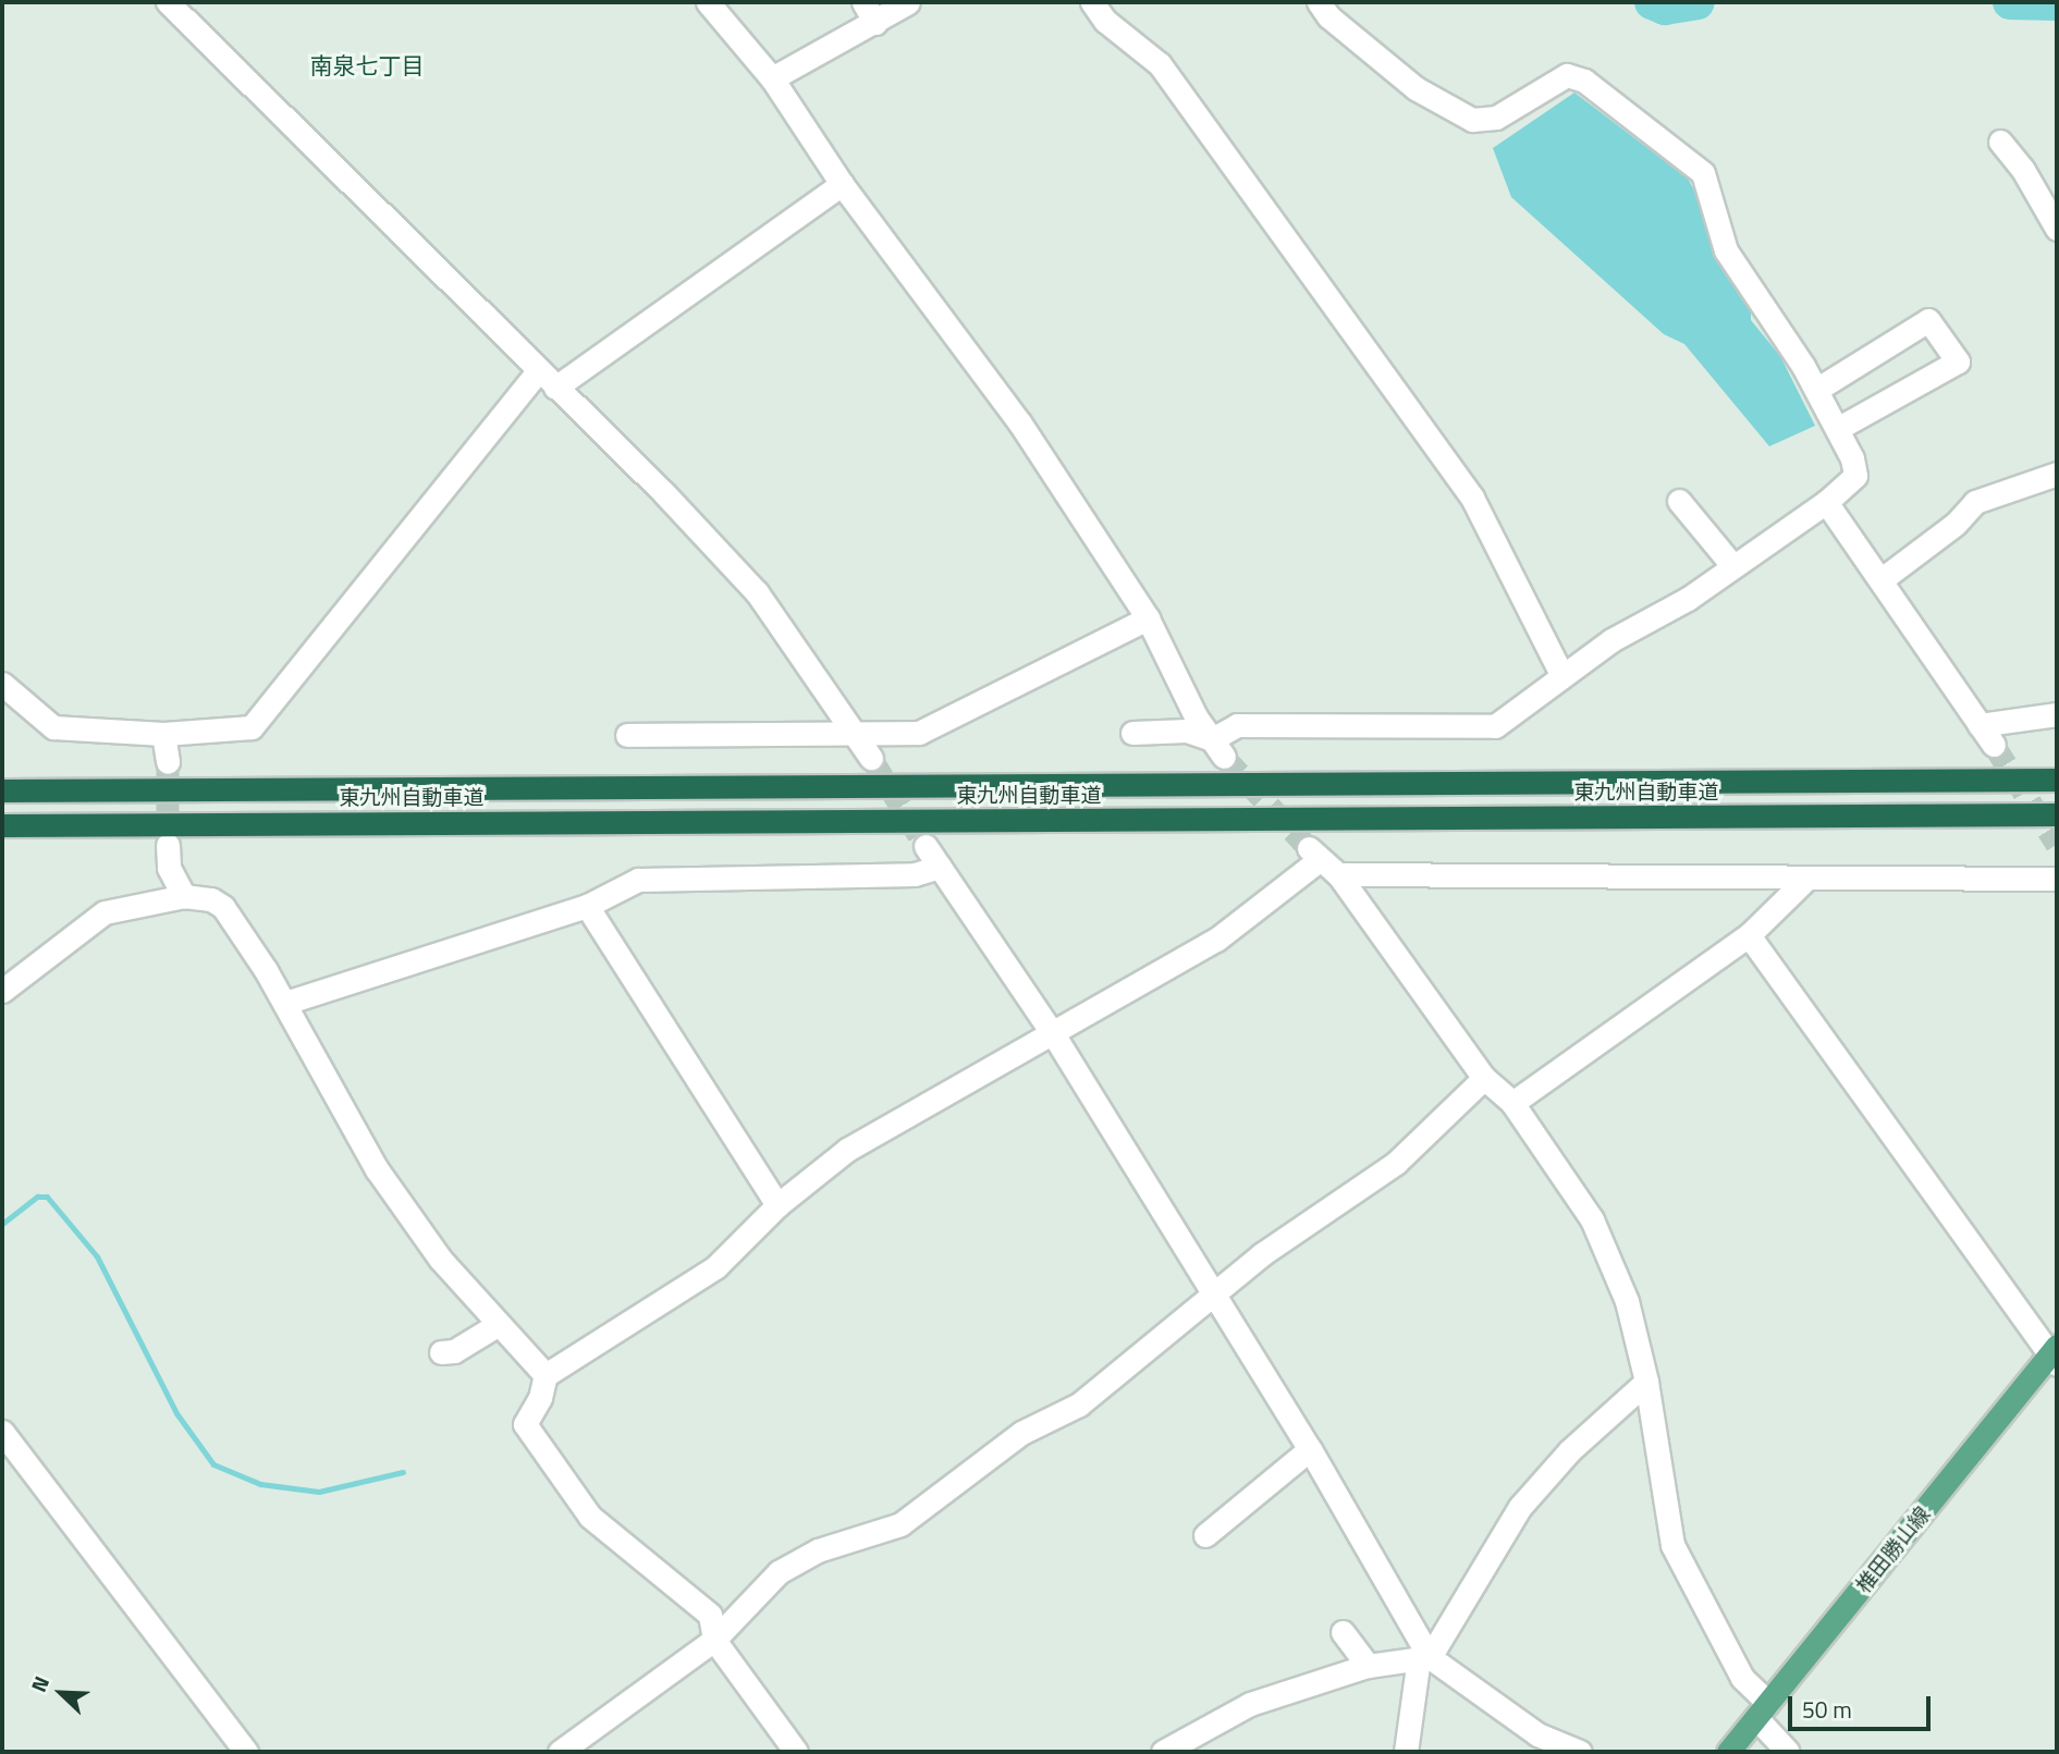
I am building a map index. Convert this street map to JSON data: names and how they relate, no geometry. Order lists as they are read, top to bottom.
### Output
{
  "streets": {
    "highway": ["東九州自動車道"],
    "main road": ["椎田勝山線"]
  },
  "districts": ["南泉七丁目"],
  "scale_bar": "50 m",
  "north": "top left"
}
